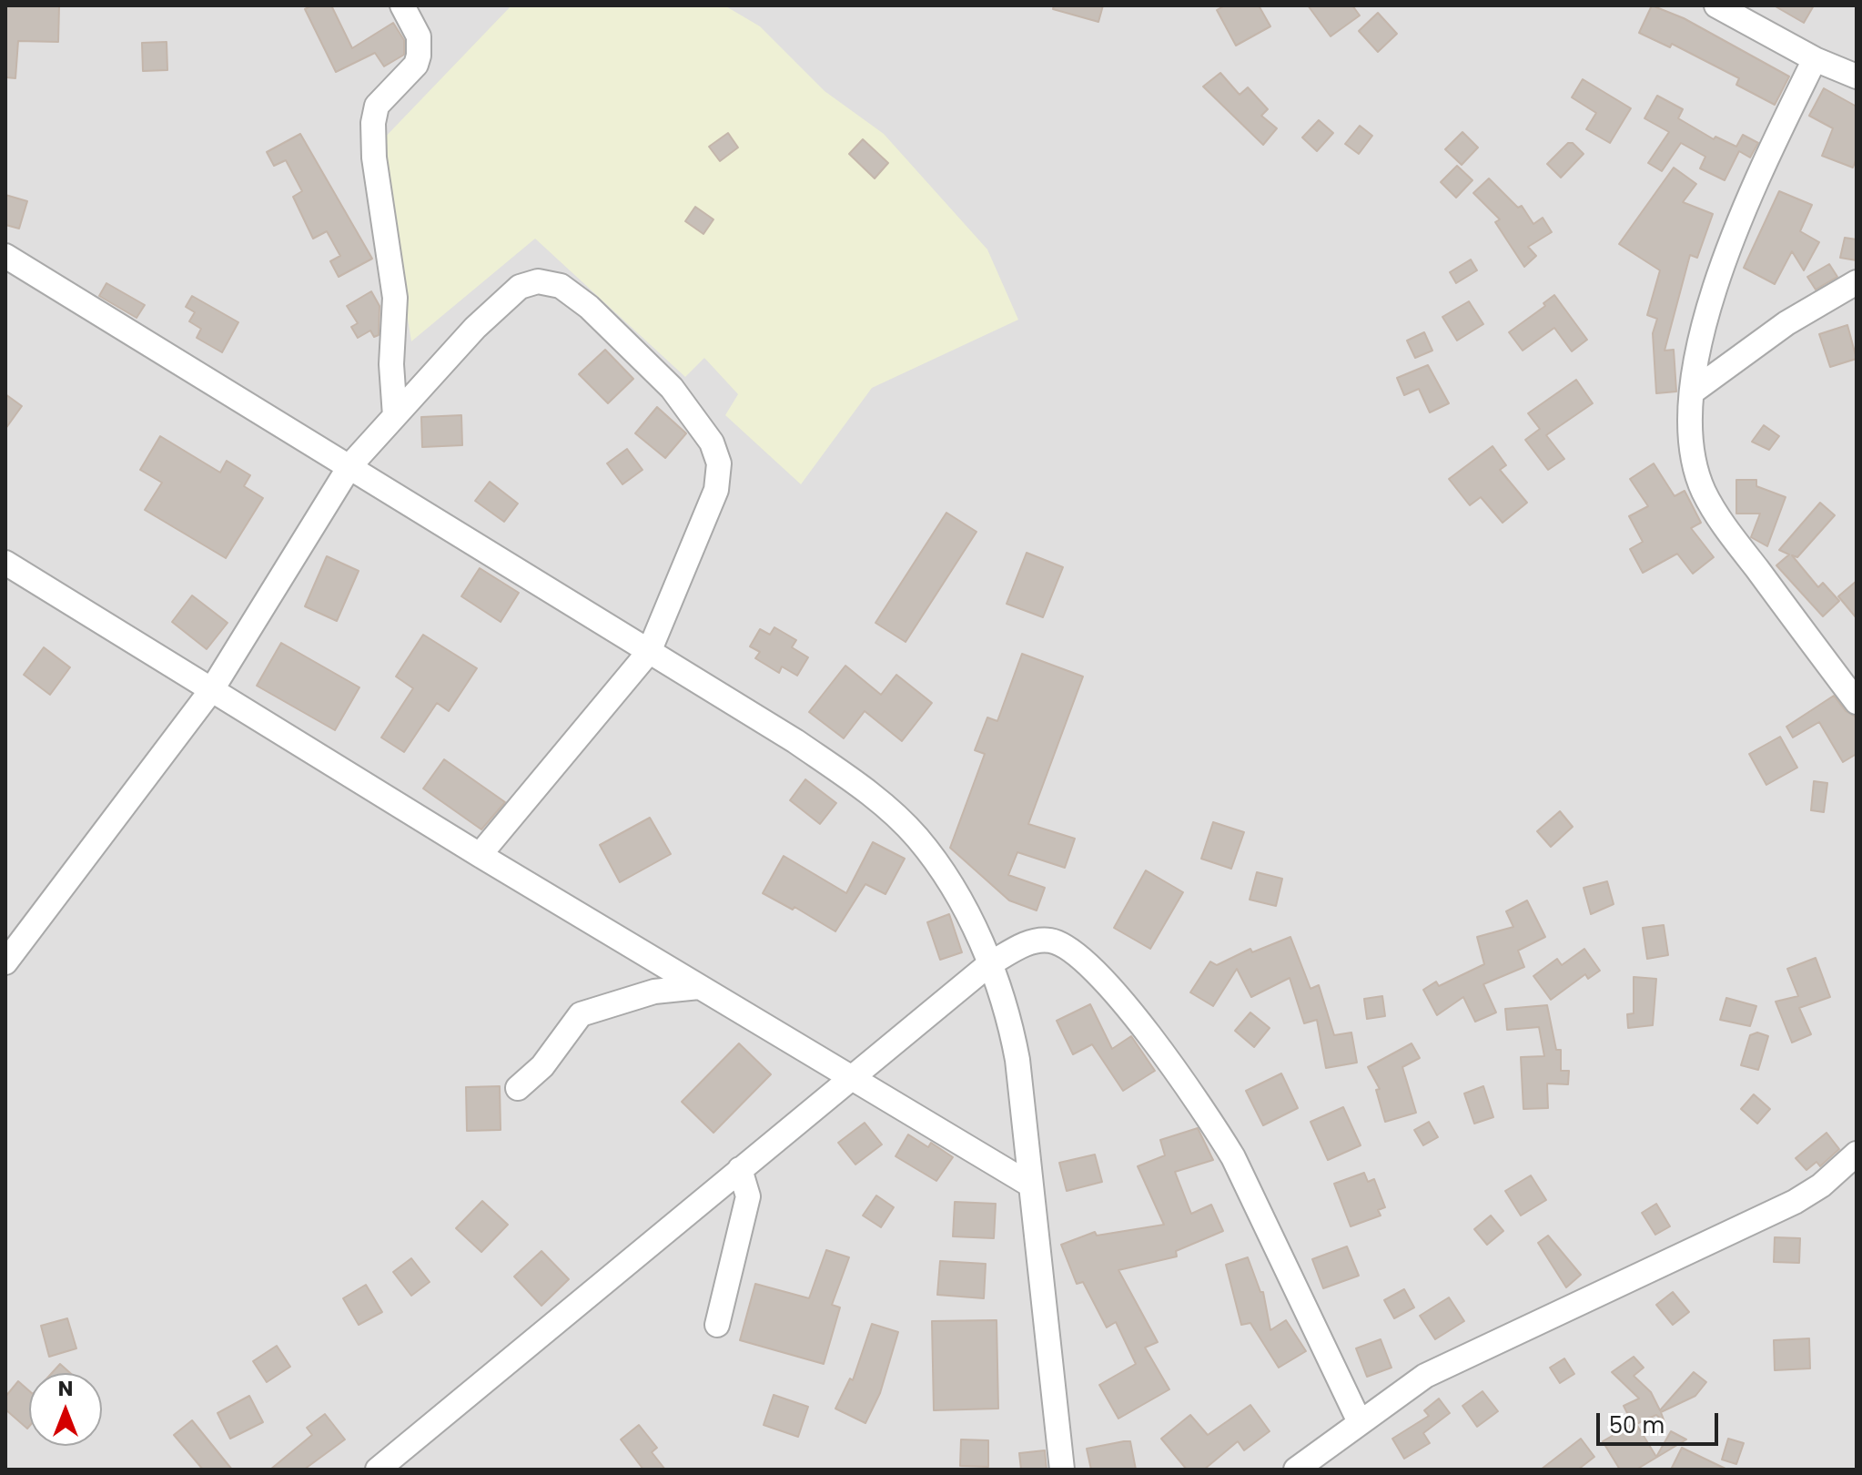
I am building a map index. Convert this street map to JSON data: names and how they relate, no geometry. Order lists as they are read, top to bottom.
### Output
{
  "scale_bar": "50 m",
  "north": "top"
}
